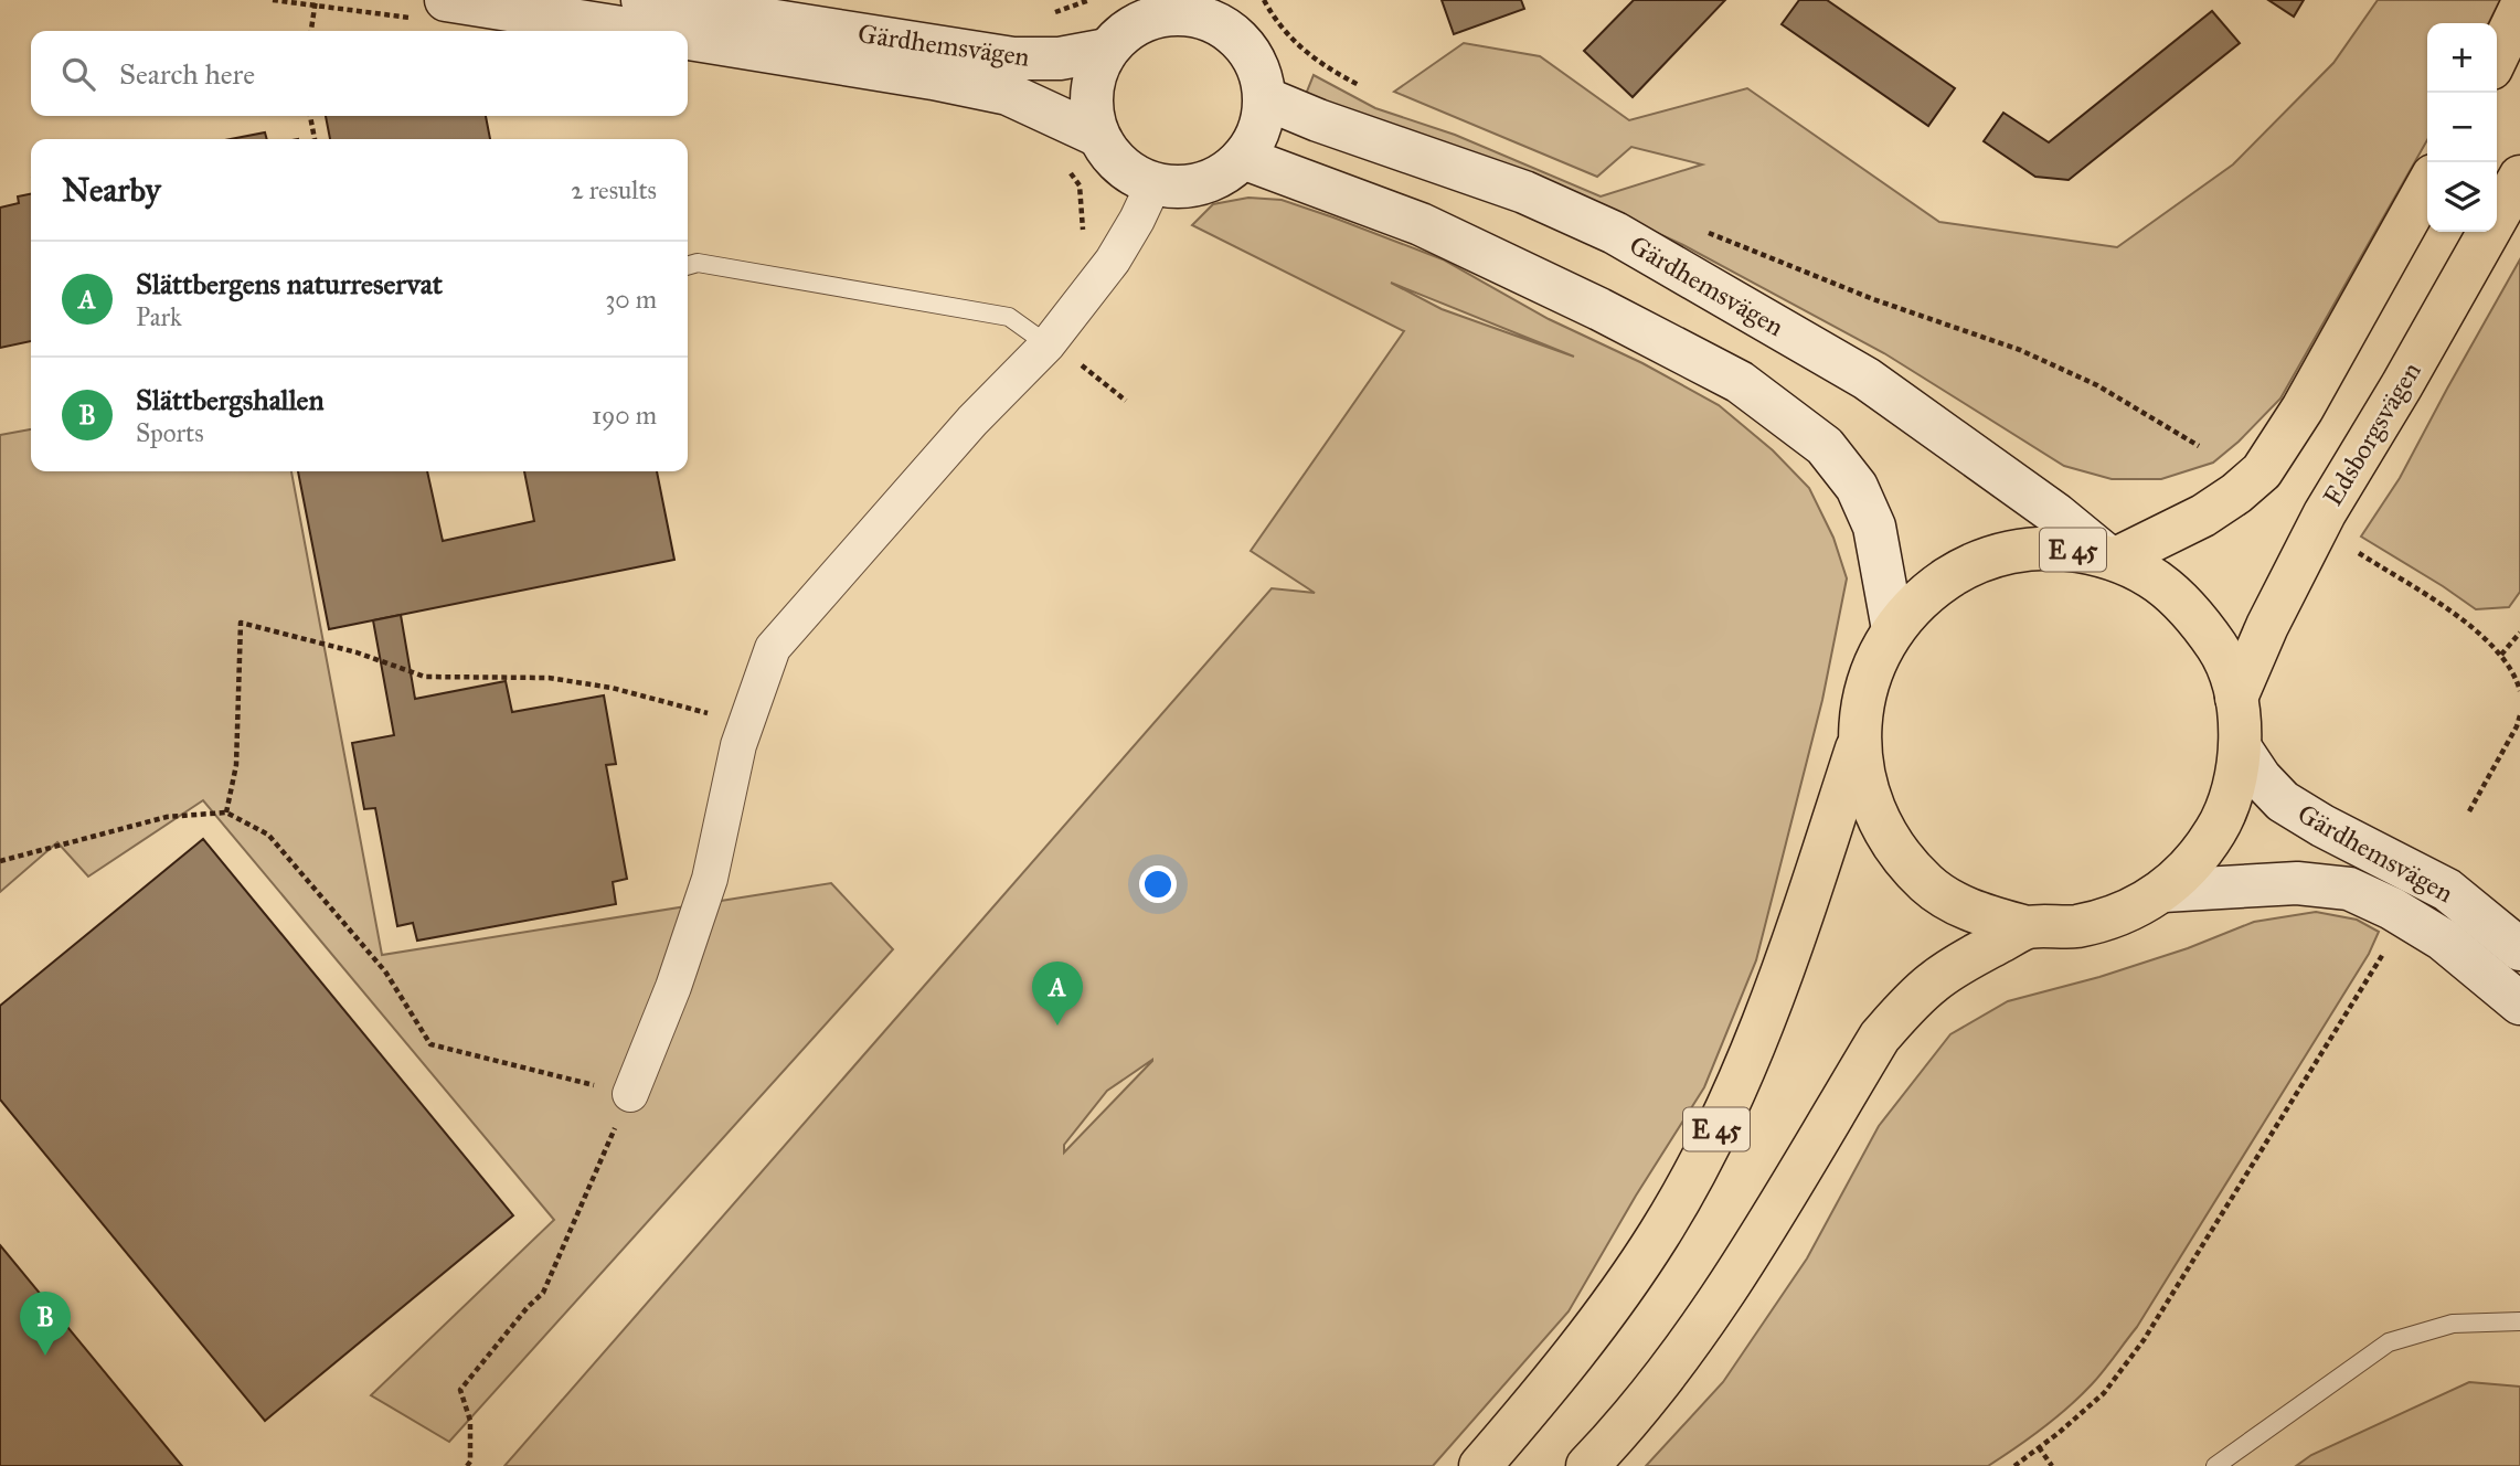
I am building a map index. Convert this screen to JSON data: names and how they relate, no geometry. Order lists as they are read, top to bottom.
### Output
{
  "streets": {
    "highway": ["Edsborgsvägen", "E 45"],
    "main road": ["Gärdhemsvägen"]
  },
  "crossings": [
    ["Gärdhemsvägen", "E 45"],
    ["Edsborgsvägen", "E 45"]
  ],
  "page": {
    "map_buttons": ["+", "−"],
    "search": "Search here",
    "heading": ["Nearby", "2 results"],
    "list": [
      {
        "mark": "A",
        "name": "Slättbergens naturreservat",
        "note": "Park",
        "value": "30 m"
      },
      {
        "mark": "B",
        "name": "Slättbergshallen",
        "note": "Sports",
        "value": "190 m"
      }
    ],
    "pins": ["A", "B"]
  }
}
